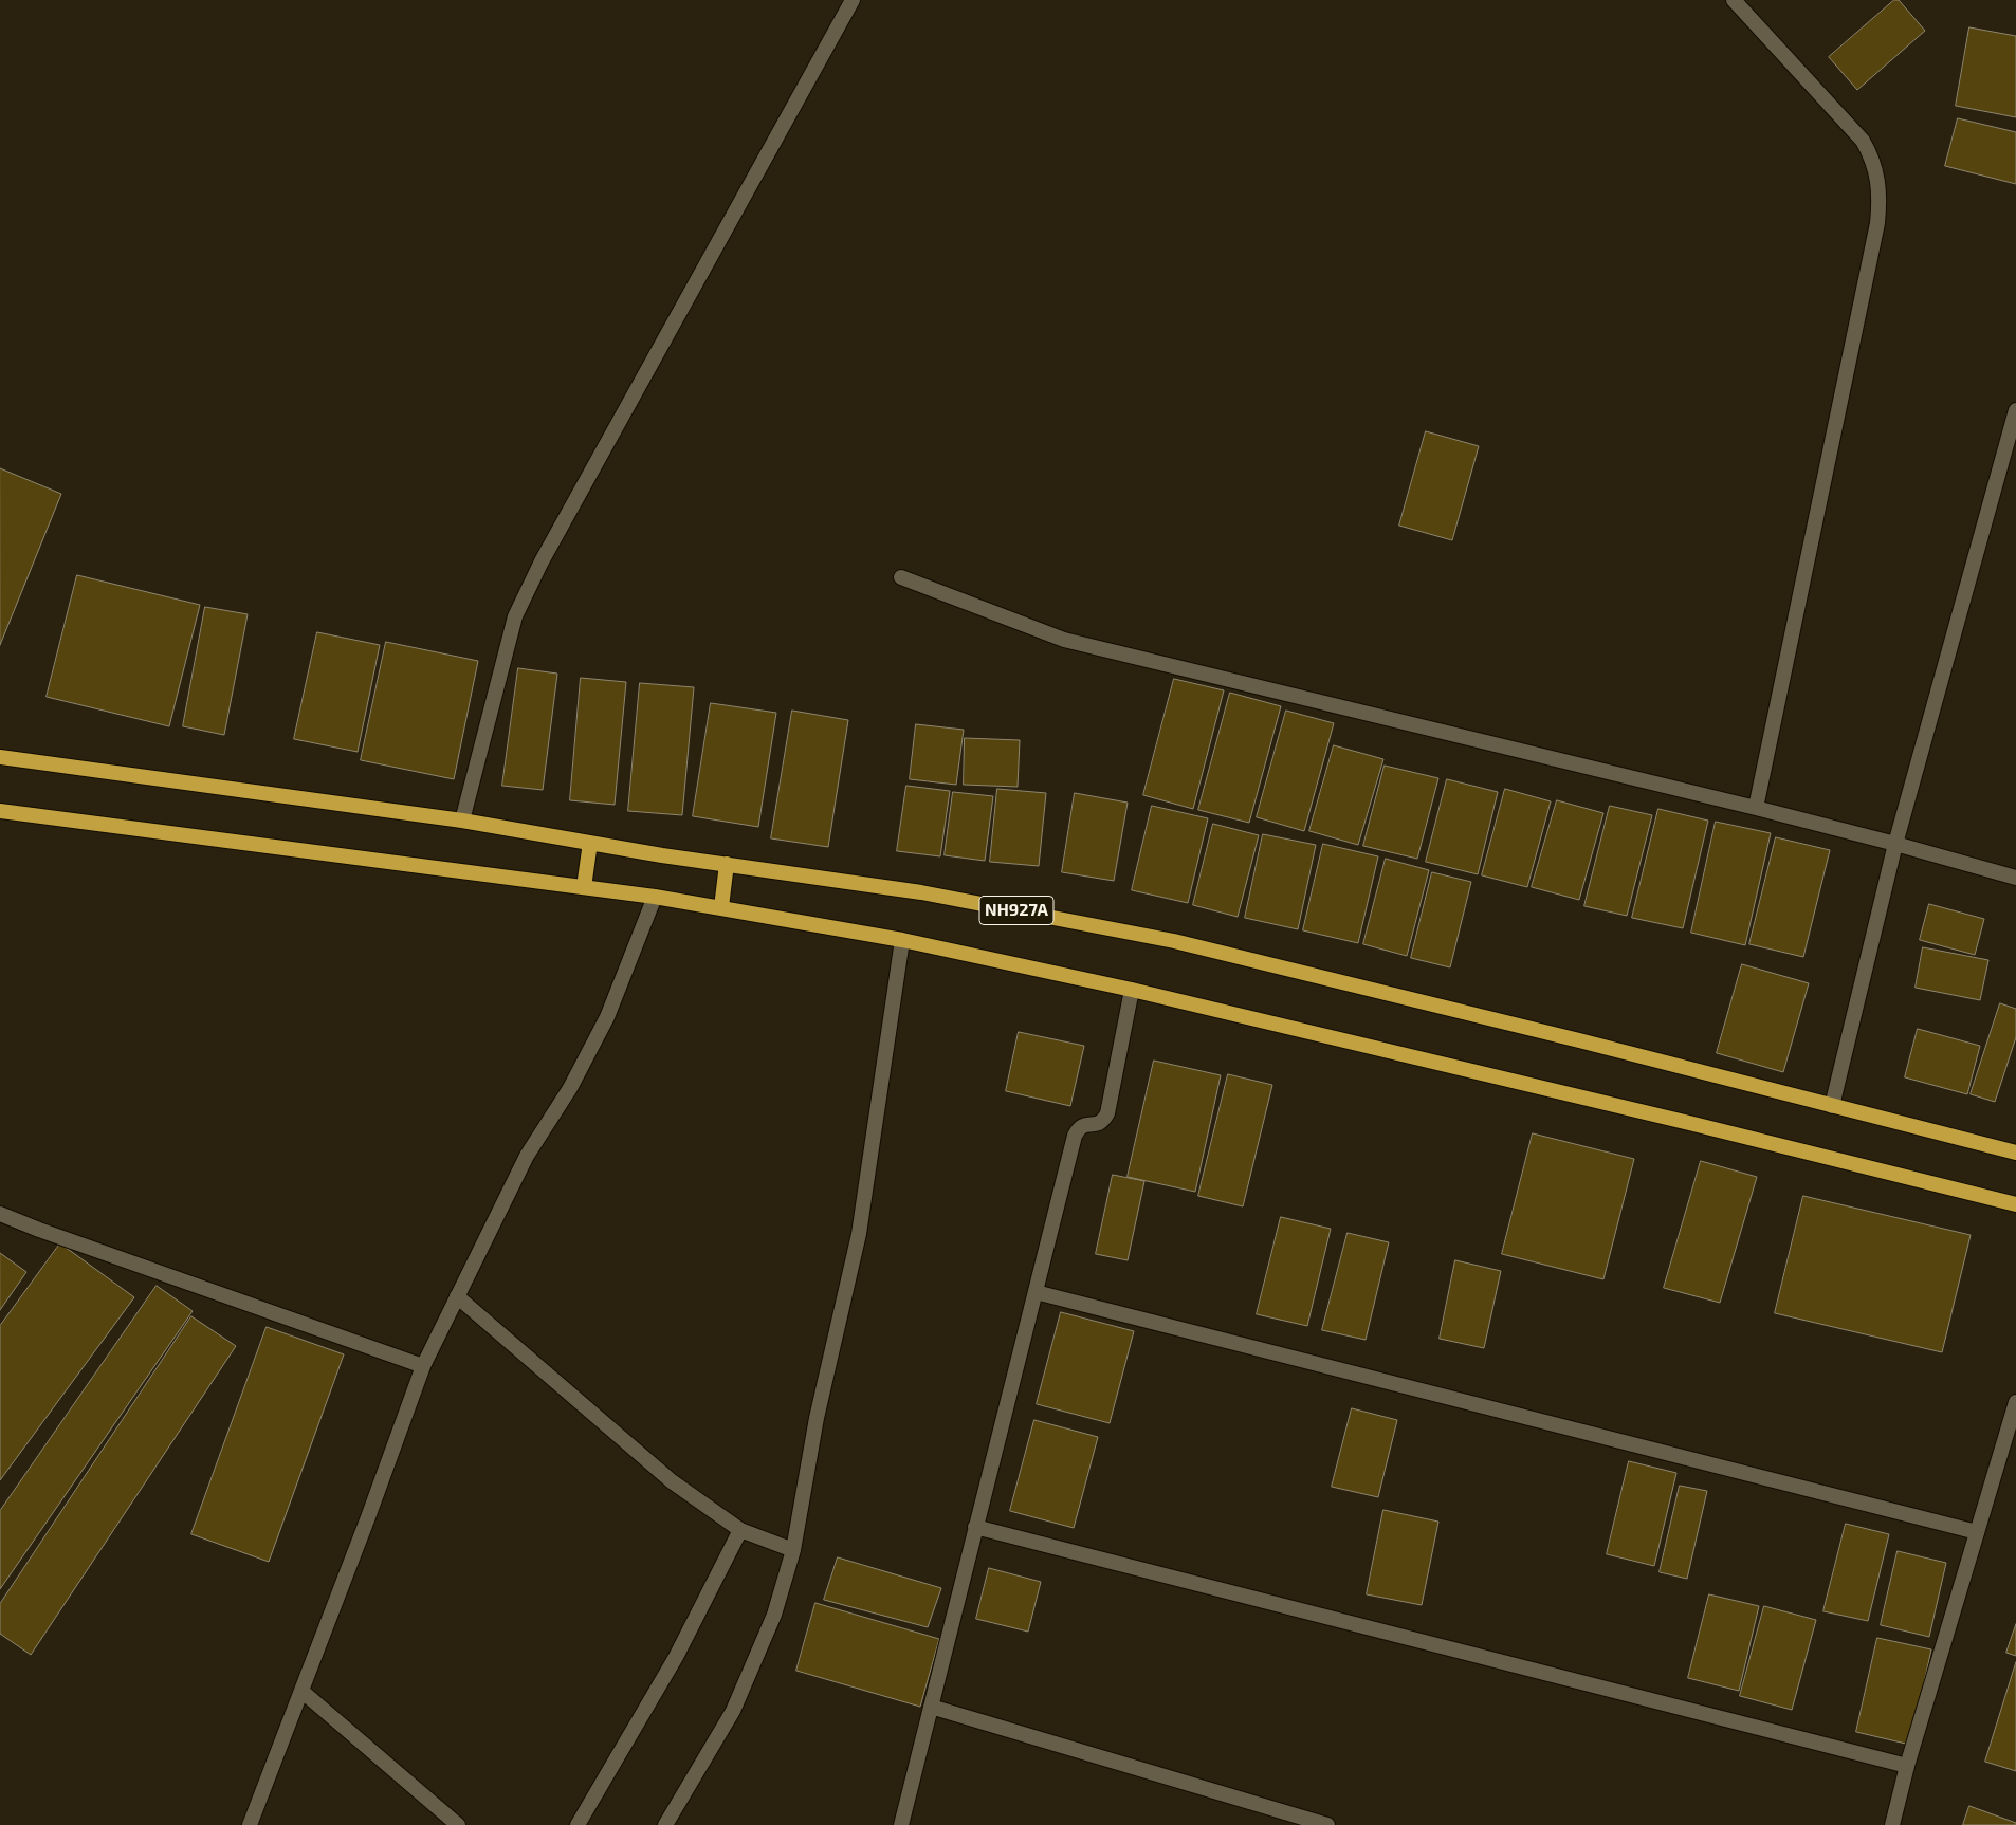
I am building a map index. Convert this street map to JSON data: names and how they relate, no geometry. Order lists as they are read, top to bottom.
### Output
{
  "streets": {
    "highway": ["NH927A"]
  }
}
